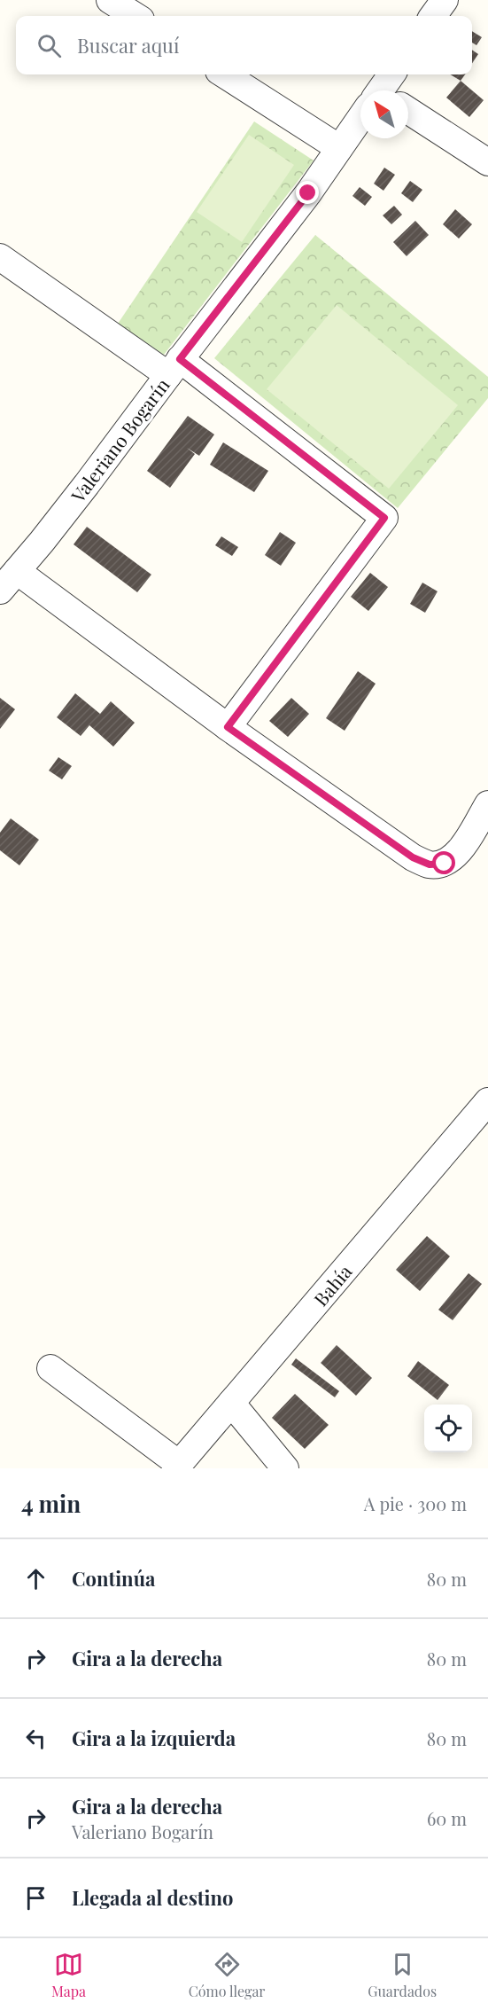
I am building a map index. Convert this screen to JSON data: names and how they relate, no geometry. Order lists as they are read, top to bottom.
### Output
{
  "streets": {
    "street": ["Valeriano Bogarín", "Bahía"]
  },
  "north": "top left",
  "page": {
    "search": "Buscar aquí",
    "heading": ["4 min", "A pie · 300 m"],
    "list": [
      ["Continúa", "80 m"],
      ["Gira a la derecha", "80 m"],
      ["Gira a la izquierda", "80 m"],
      ["Gira a la derecha", "Valeriano Bogarín", "60 m"],
      "Llegada al destino"
    ],
    "nav": ["Mapa", "Cómo llegar", "Guardados"]
  }
}
